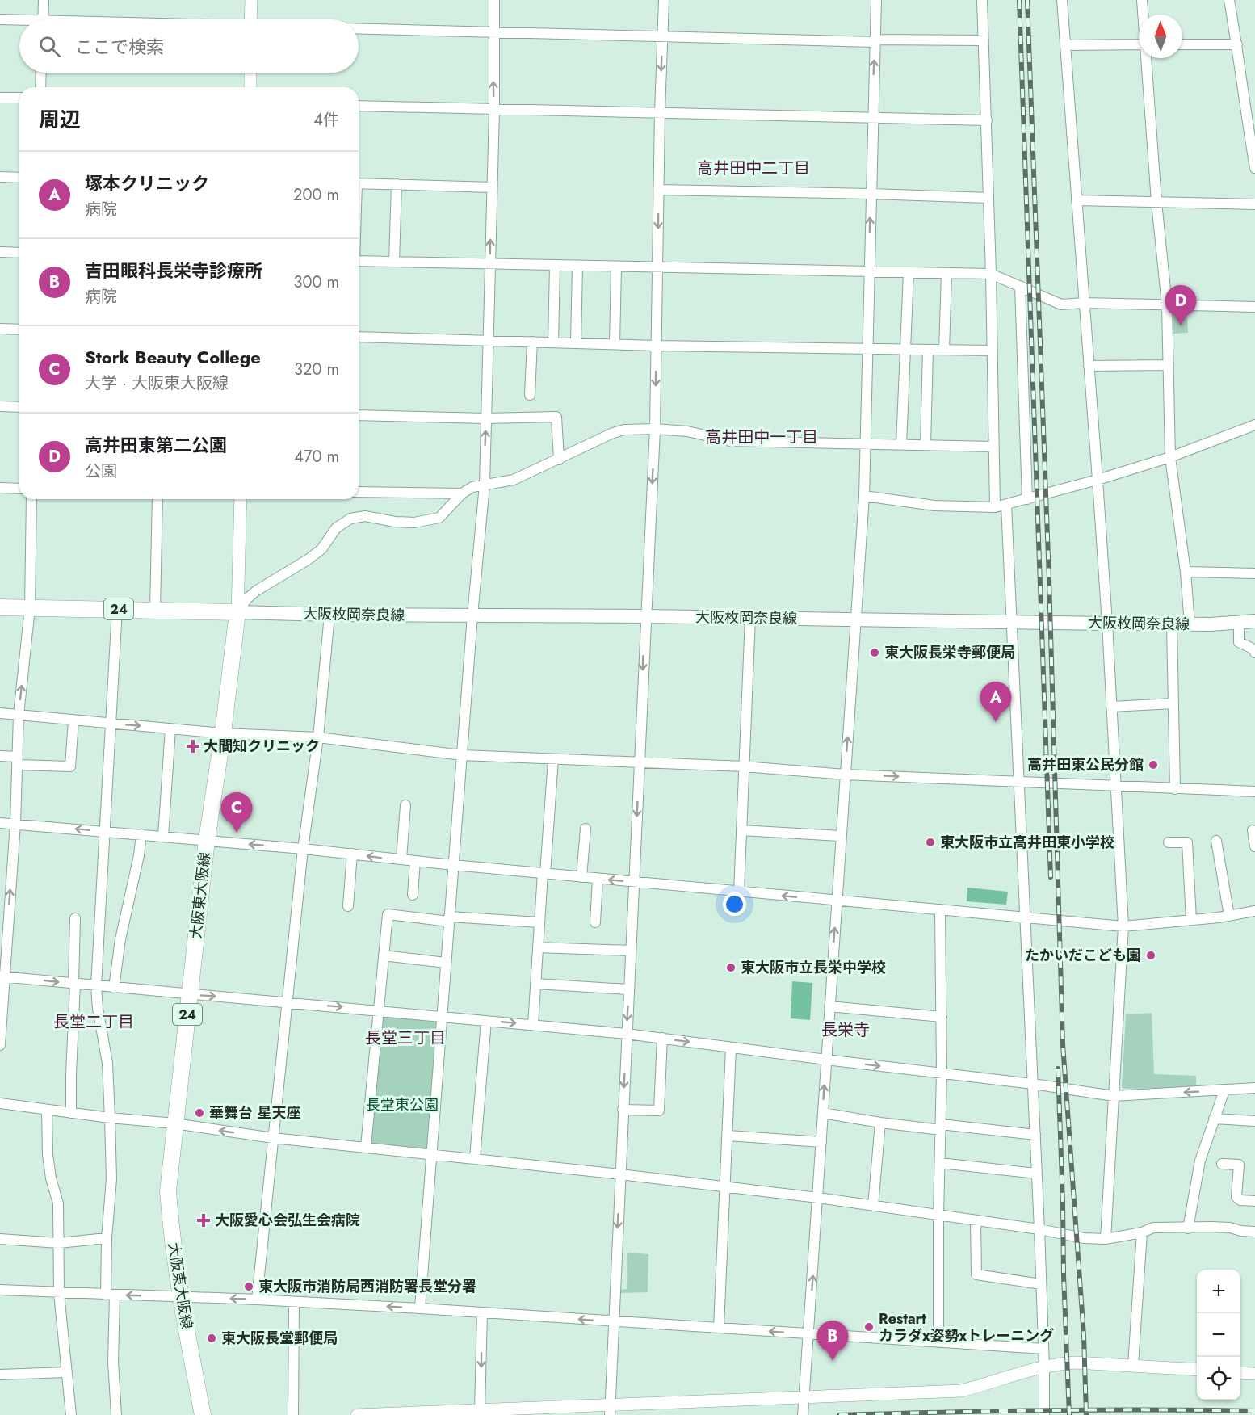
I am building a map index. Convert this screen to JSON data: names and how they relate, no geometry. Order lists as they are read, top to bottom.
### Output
{
  "streets": {
    "main road": ["24", "大阪枚岡奈良線", "大阪東大阪線"]
  },
  "crossings": [
    ["24", "大阪枚岡奈良線"],
    ["24", "大阪東大阪線"],
    ["大阪枚岡奈良線", "大阪東大阪線"]
  ],
  "districts": [
    "高井田中二丁目",
    "高井田中一丁目",
    "長堂二丁目",
    "長栄寺",
    "長堂三丁目"
  ],
  "parks": ["長堂東公園"],
  "places": {
    "other": [
      "東大阪長栄寺郵便局",
      "高井田東公民分館",
      "東大阪市立高井田東小学校",
      "たかいだこども園",
      "東大阪市立長栄中学校",
      "華舞台 星天座",
      "東大阪市消防局西消防署長堂分署",
      "Restart カラダx姿勢xトレーニング",
      "東大阪長堂郵便局"
    ],
    "health": ["大間知クリニック", "大阪愛心会弘生会病院"]
  },
  "north": "top",
  "page": {
    "search": "ここで検索",
    "heading": ["周辺", "4件"],
    "list": [
      {
        "mark": "A",
        "name": "塚本クリニック",
        "note": "病院",
        "value": "200 m"
      },
      {
        "mark": "B",
        "name": "吉田眼科長栄寺診療所",
        "note": "病院",
        "value": "300 m"
      },
      {
        "mark": "C",
        "name": "Stork Beauty College",
        "note": "大学 · 大阪東大阪線",
        "value": "320 m"
      },
      {
        "mark": "D",
        "name": "高井田東第二公園",
        "note": "公園",
        "value": "470 m"
      }
    ],
    "pins": [
      "D",
      "A",
      "C",
      "B"
    ],
    "map_buttons": ["+", "−"]
  }
}
